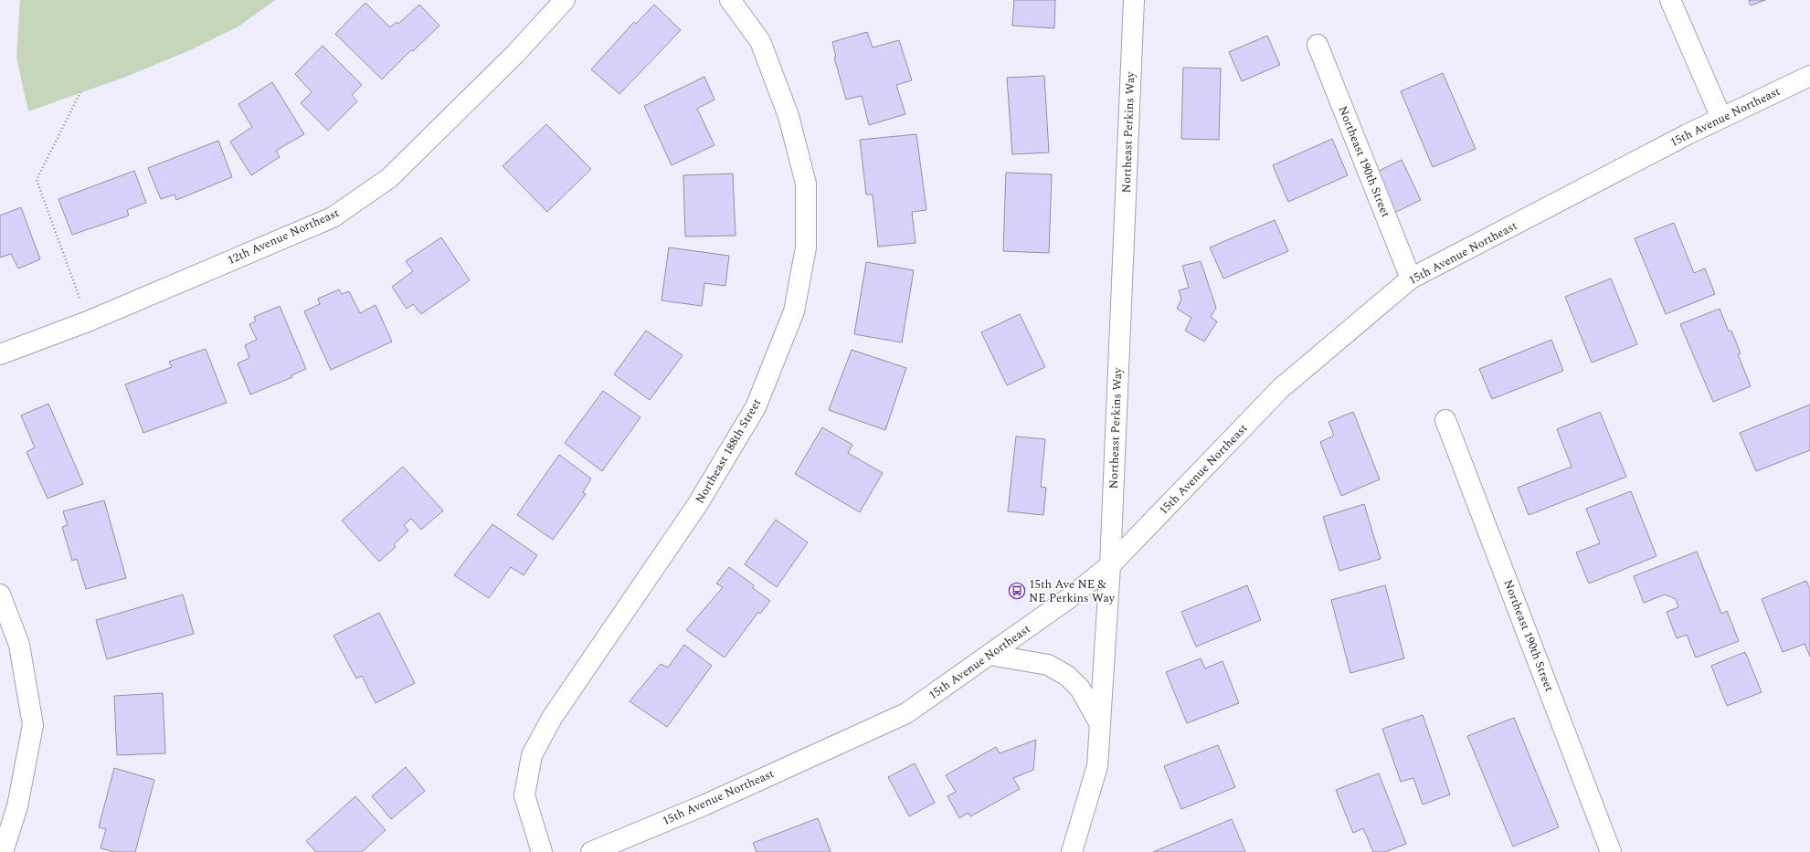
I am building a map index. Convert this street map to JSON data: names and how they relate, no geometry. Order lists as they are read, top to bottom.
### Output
{
  "streets": {
    "street": [
      "15th Avenue Northeast",
      "Northeast Perkins Way",
      "Northeast 190th Street",
      "12th Avenue Northeast",
      "Northeast 188th Street"
    ]
  },
  "crossings": [
    ["15th Avenue Northeast", "Northeast Perkins Way"],
    ["15th Avenue Northeast", "Northeast 190th Street"]
  ],
  "places": {
    "bus stop": ["15th Ave NE & NE Perkins Way"]
  }
}
